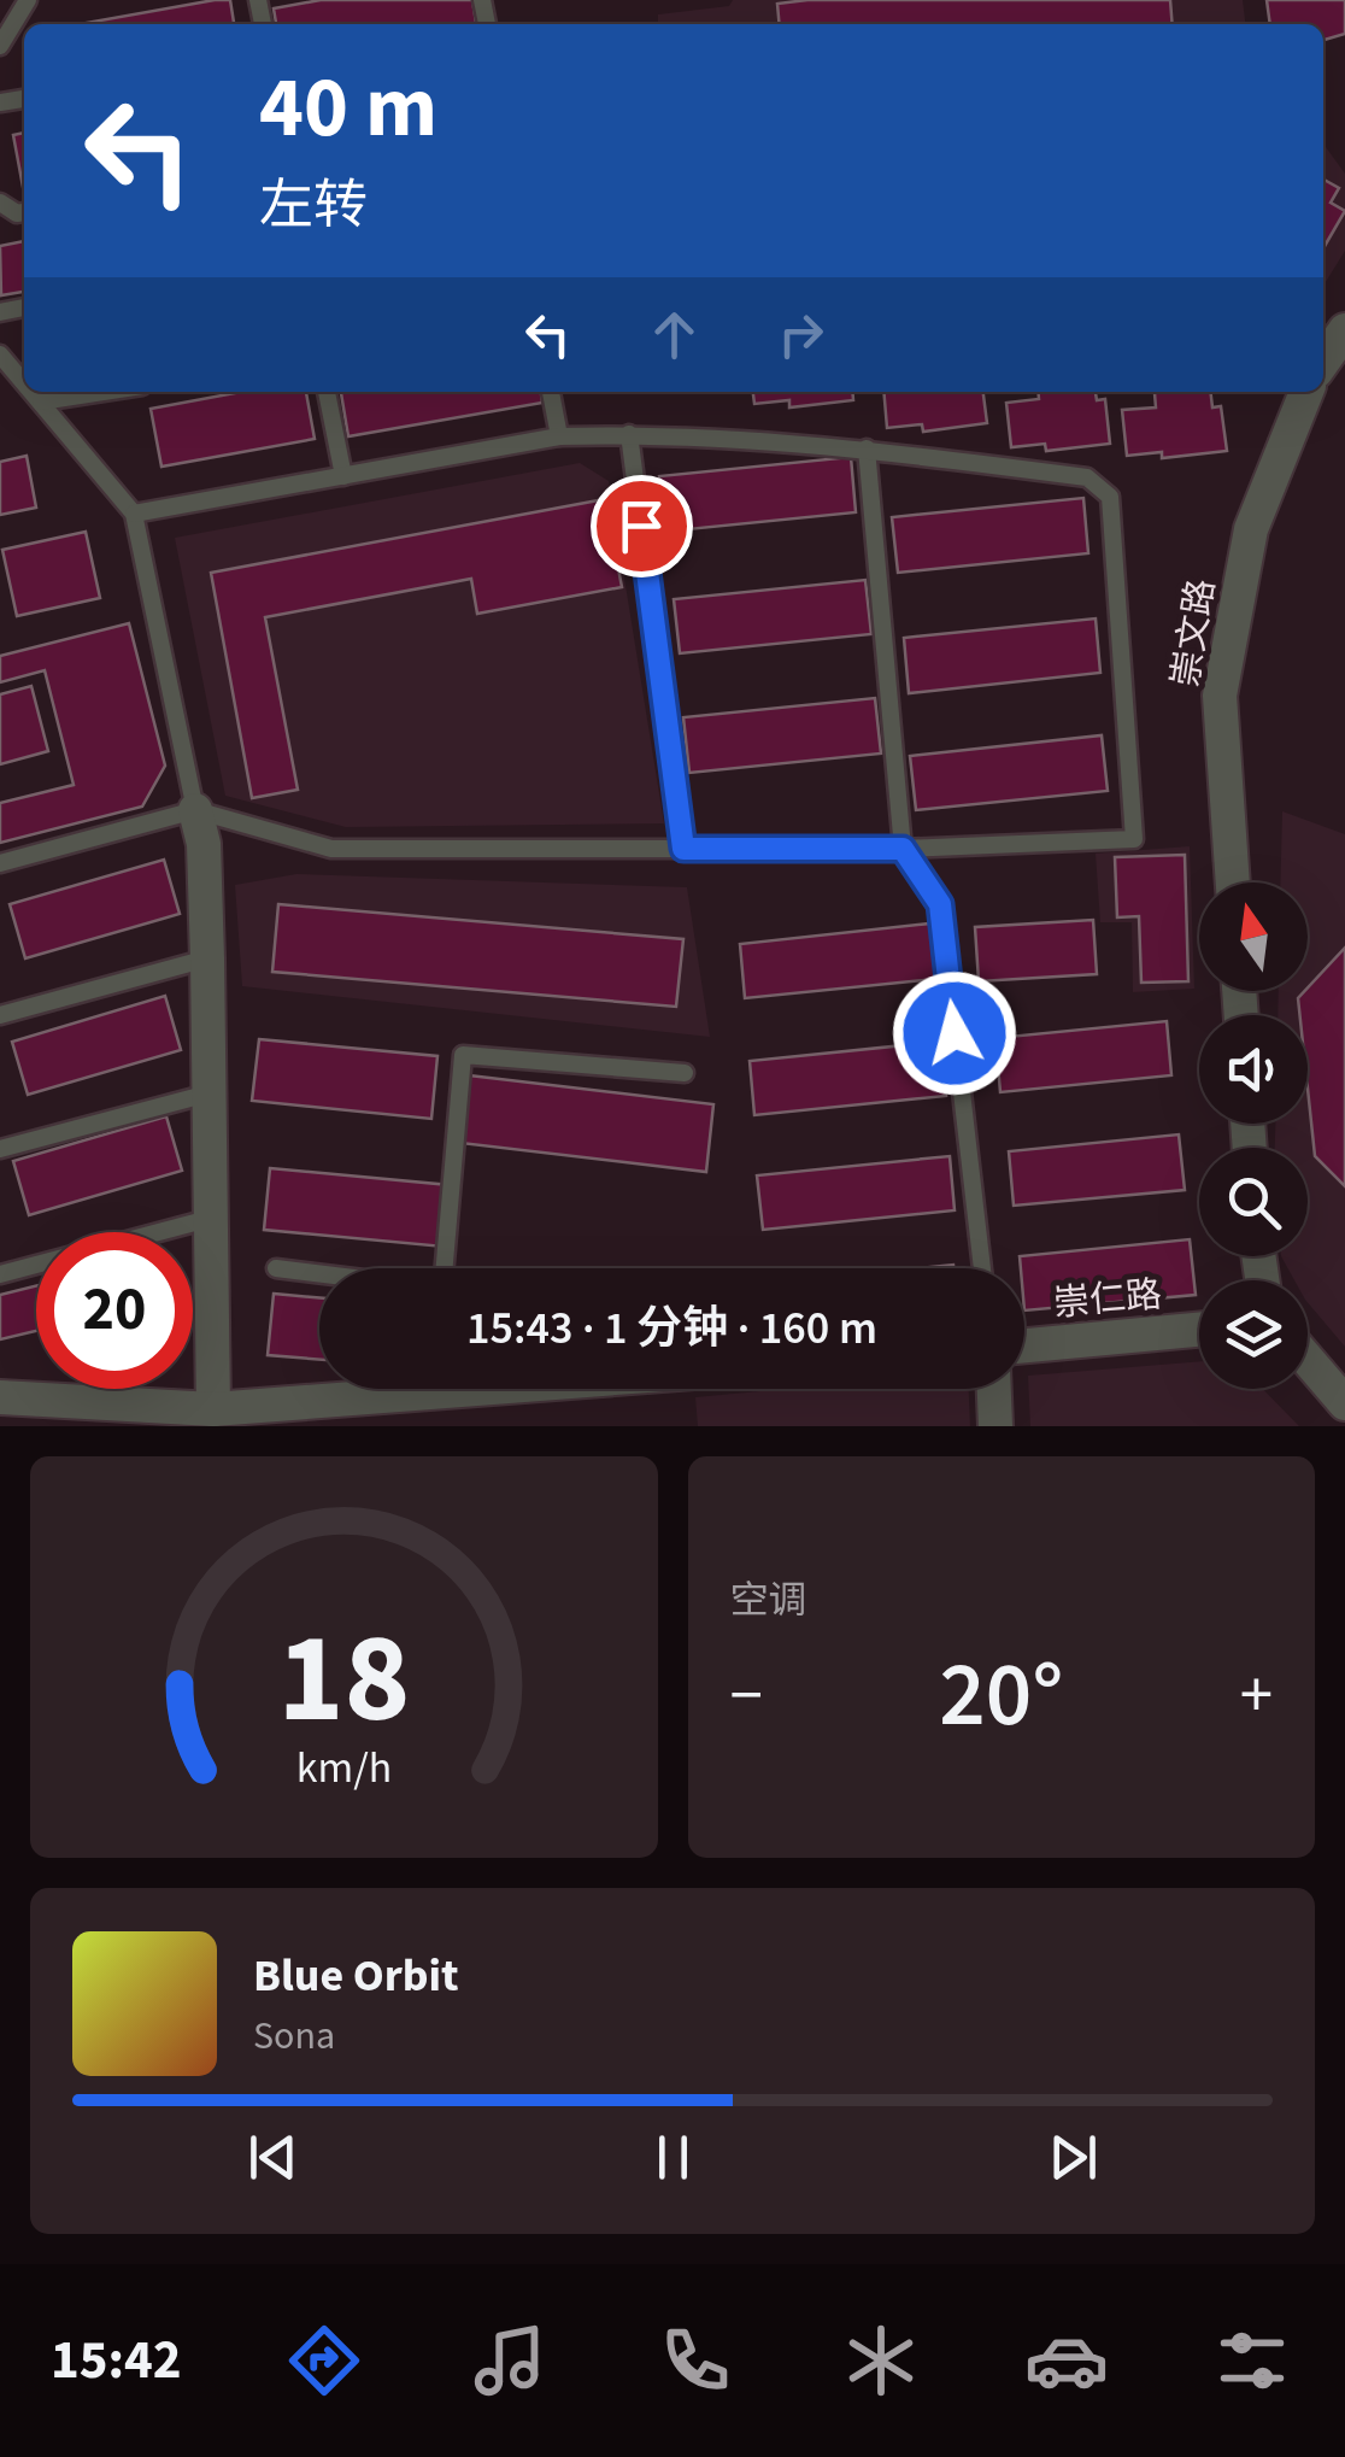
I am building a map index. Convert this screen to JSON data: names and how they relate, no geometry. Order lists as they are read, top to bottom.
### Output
{
  "streets": {
    "street": ["崇文路", "崇仁路"]
  },
  "north": "top",
  "page": {
    "turn": ["40 m", "左转"],
    "limit": "20",
    "trip": "15:43 · 1 分钟 · 160 m",
    "tile": "空调",
    "heat": ["−", "20°", "+"],
    "song": ["Blue Orbit", "Sona"],
    "tabs": "15:42",
    "gauge": ["18", "km/h"]
  }
}
